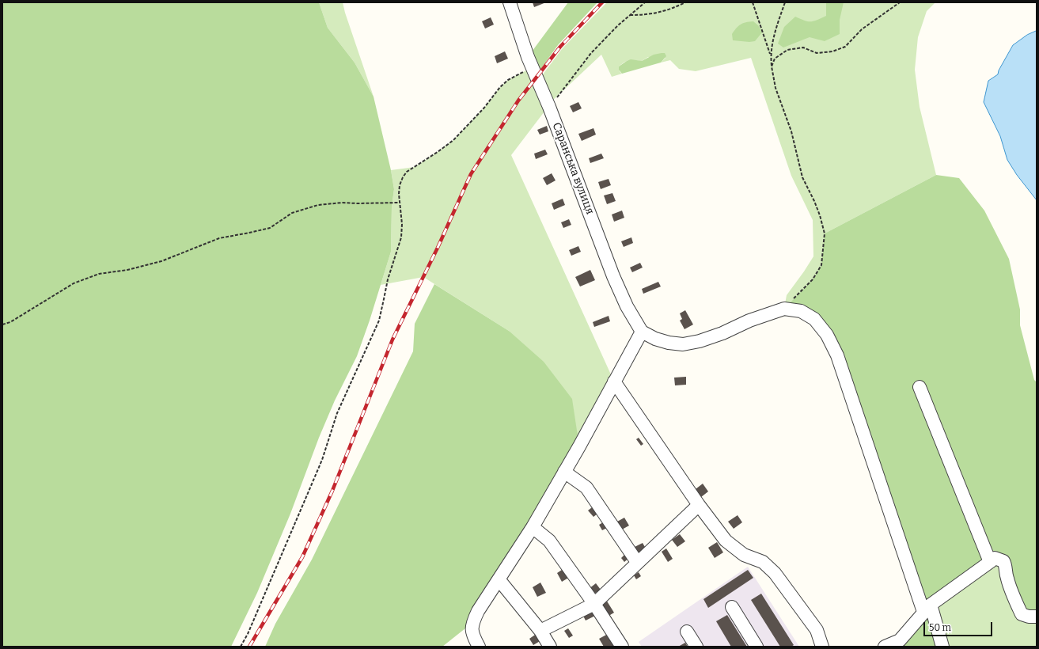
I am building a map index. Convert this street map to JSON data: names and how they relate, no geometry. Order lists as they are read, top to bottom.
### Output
{
  "streets": {
    "street": ["Саранська вулиця"]
  },
  "scale_bar": "50 m"
}
